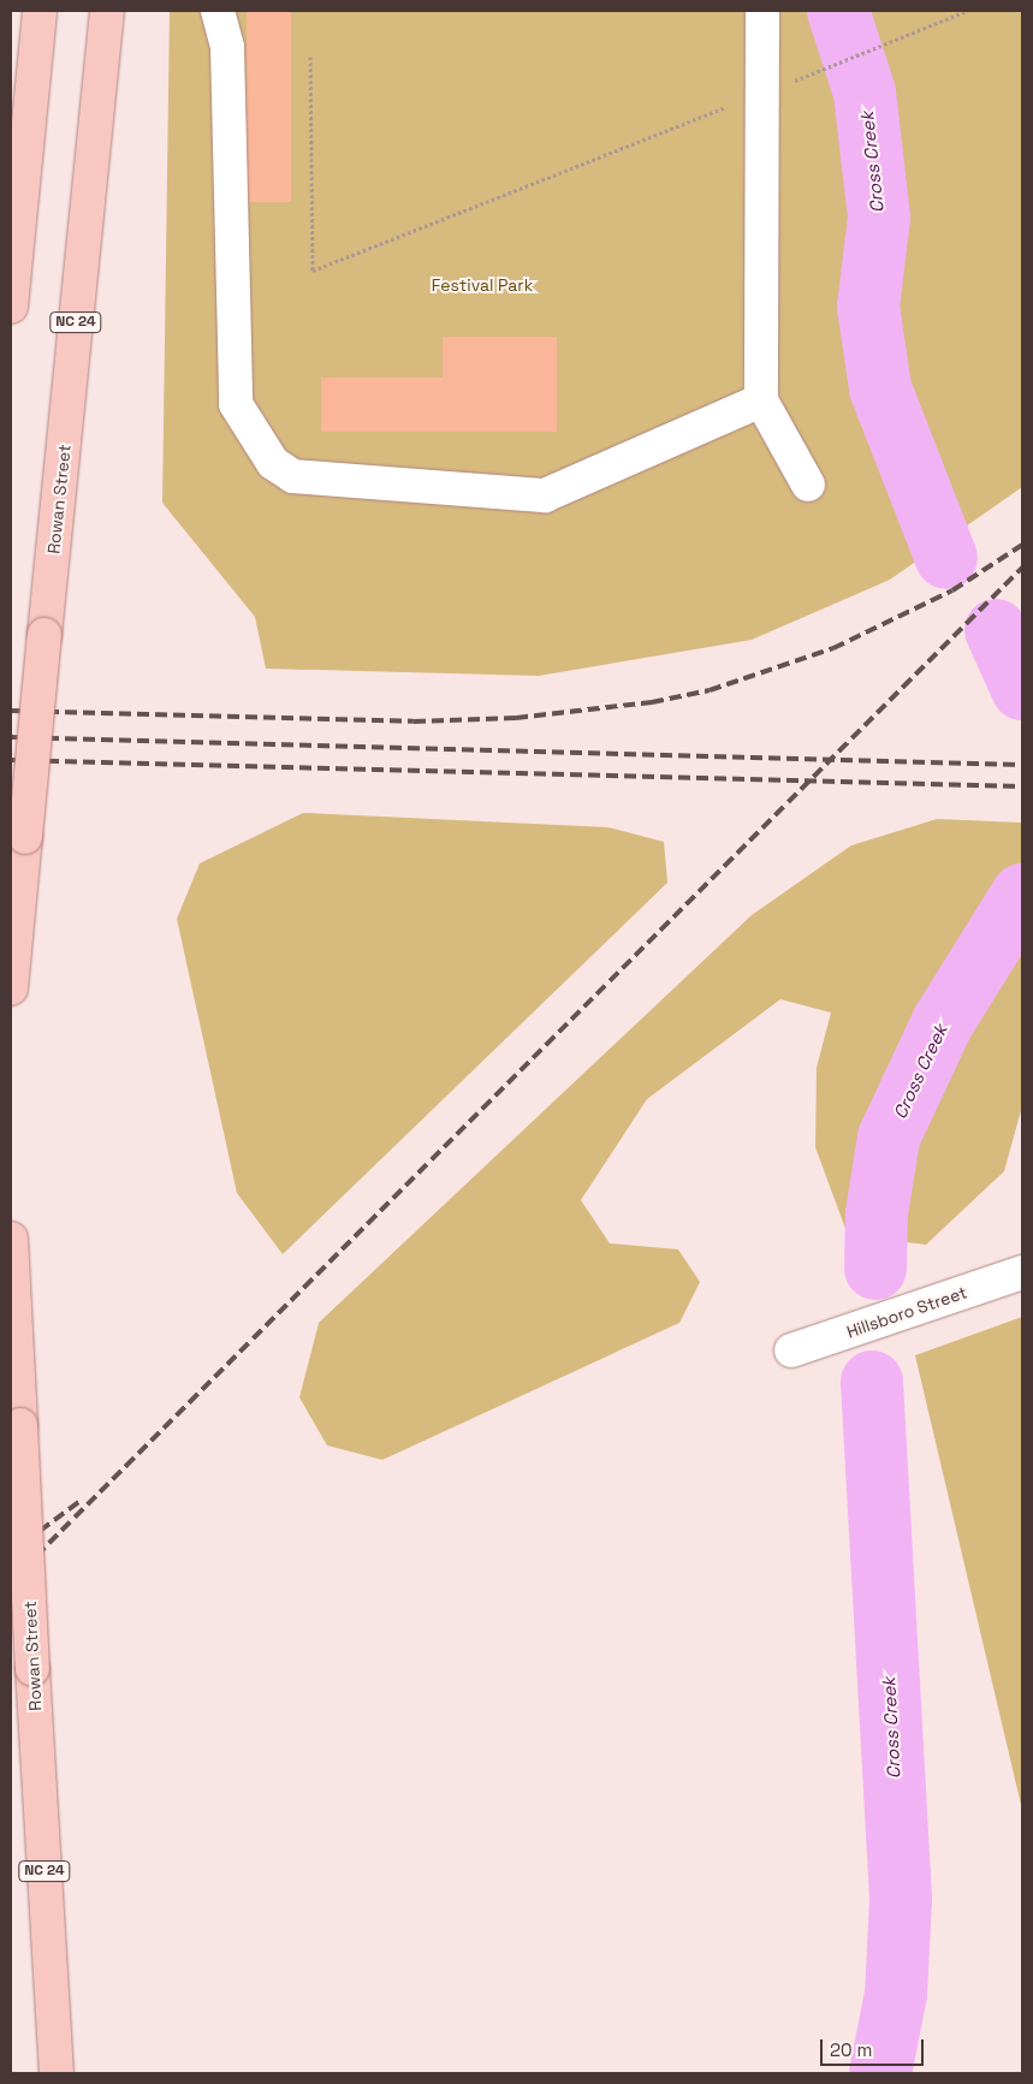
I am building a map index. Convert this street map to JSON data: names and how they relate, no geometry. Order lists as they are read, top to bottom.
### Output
{
  "streets": {
    "main road": ["NC 24", "Rowan Street"],
    "street": ["Hillsboro Street"]
  },
  "water": ["Cross Creek"],
  "parks": ["Festival Park"],
  "scale_bar": "20 m"
}
